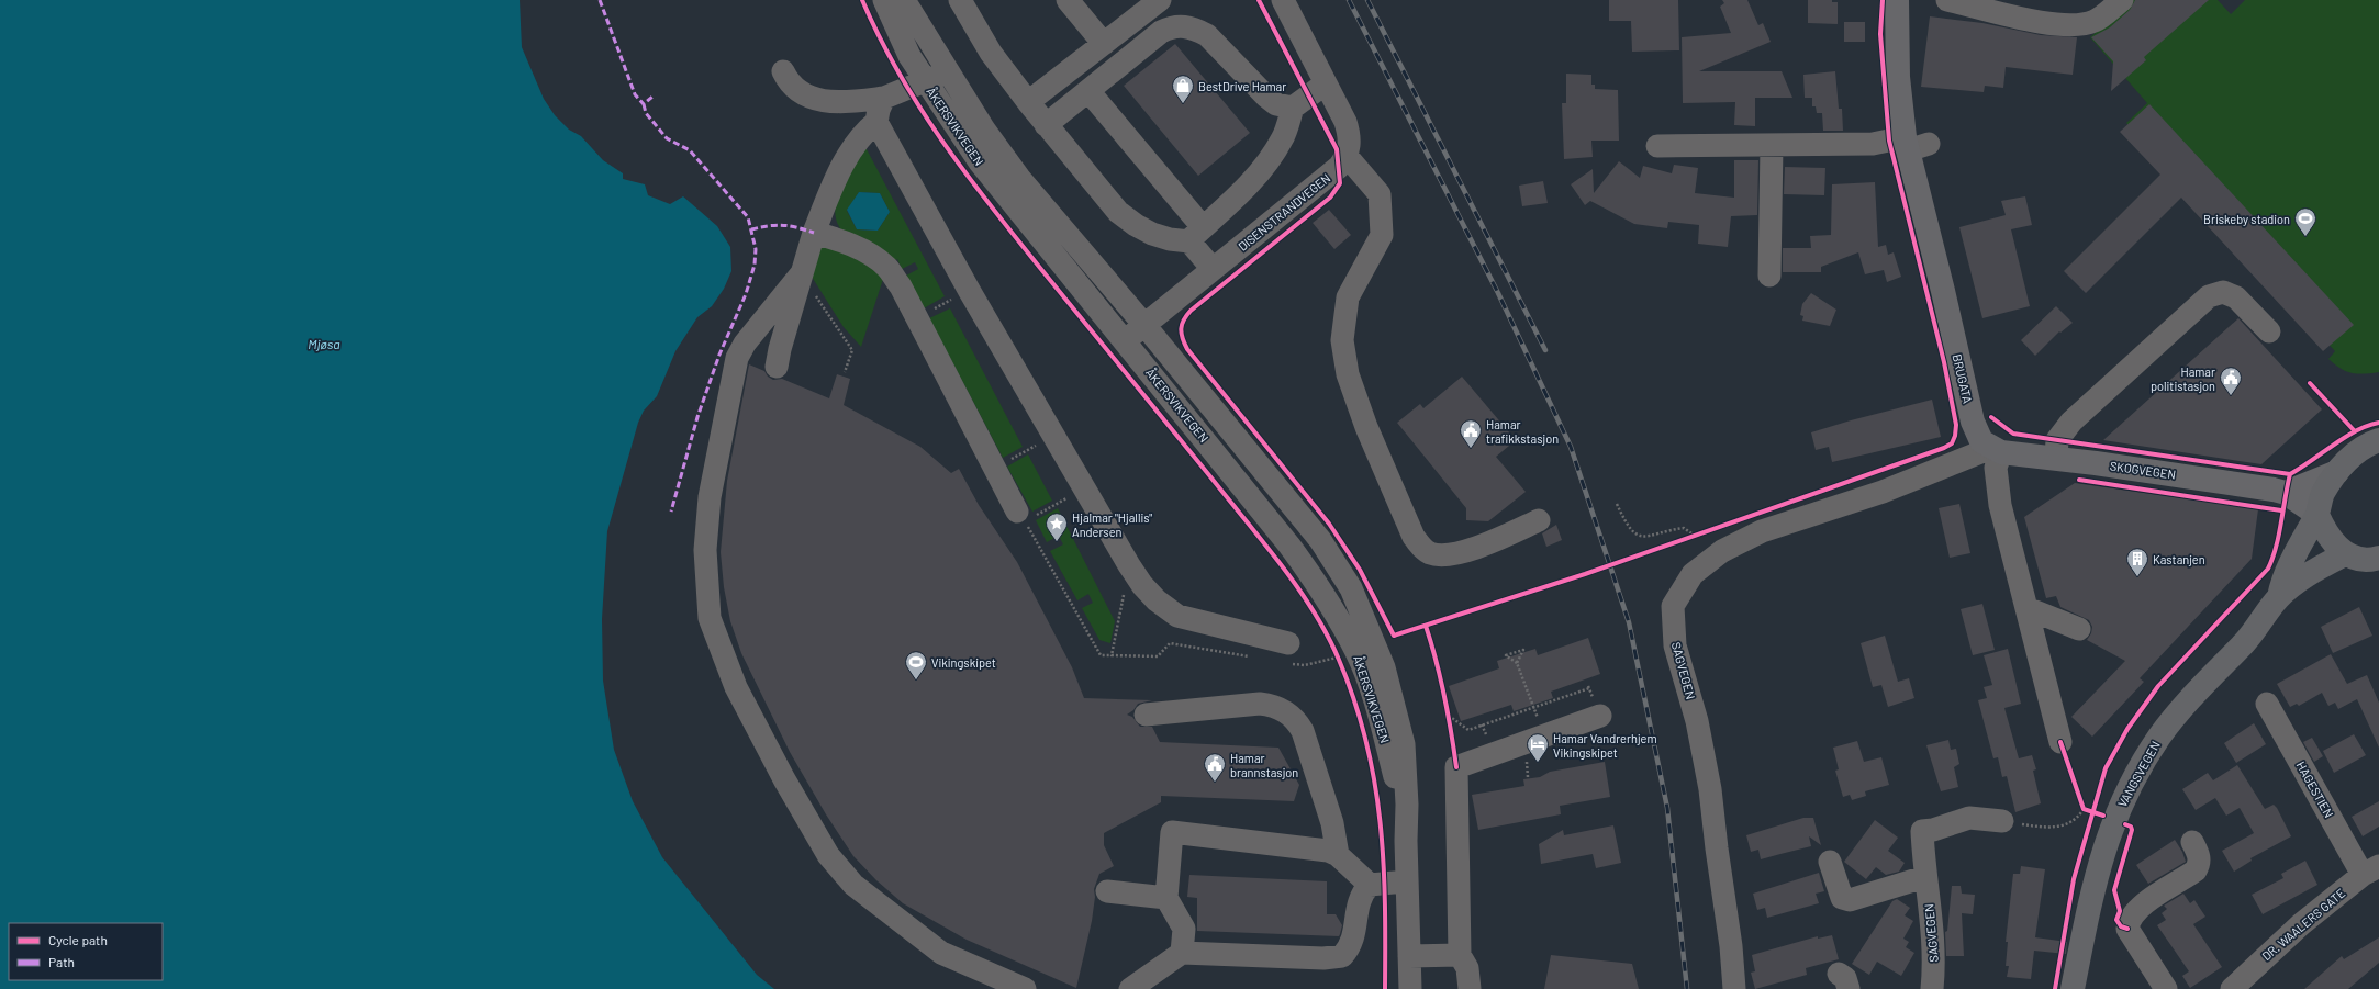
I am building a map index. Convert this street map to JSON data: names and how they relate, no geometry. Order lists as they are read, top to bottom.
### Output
{
  "streets": {
    "highway": ["VANGSVEGEN"],
    "main road": ["BRUGATA", "SKOGVEGEN"],
    "street": [
      "ÅKERSVIKVEGEN",
      "DISENSTRANDVEGEN",
      "SAGVEGEN",
      "HAGESTIEN",
      "DR. WAALERS GATE"
    ]
  },
  "crossings": [
    ["ÅKERSVIKVEGEN", "DISENSTRANDVEGEN"],
    ["BRUGATA", "SKOGVEGEN"],
    ["BRUGATA", "SAGVEGEN"],
    ["SKOGVEGEN", "SAGVEGEN"],
    ["SKOGVEGEN", "VANGSVEGEN"],
    ["HAGESTIEN", "DR. WAALERS GATE"]
  ],
  "water": ["Mjøsa"],
  "places": {
    "shop": ["BestDrive Hamar"],
    "sports": ["Briskeby stadion", "Vikingskipet"],
    "public building": ["Hamar politistasjon", "Hamar trafikkstasjon", "Hamar brannstasjon"],
    "place": ["Hjalmar \"Hjallis\" Andersen"],
    "building": ["Kastanjen"],
    "hotel": ["Hamar Vandrerhjem Vikingskipet"]
  },
  "legend": ["Cycle path", "Path"]
}
